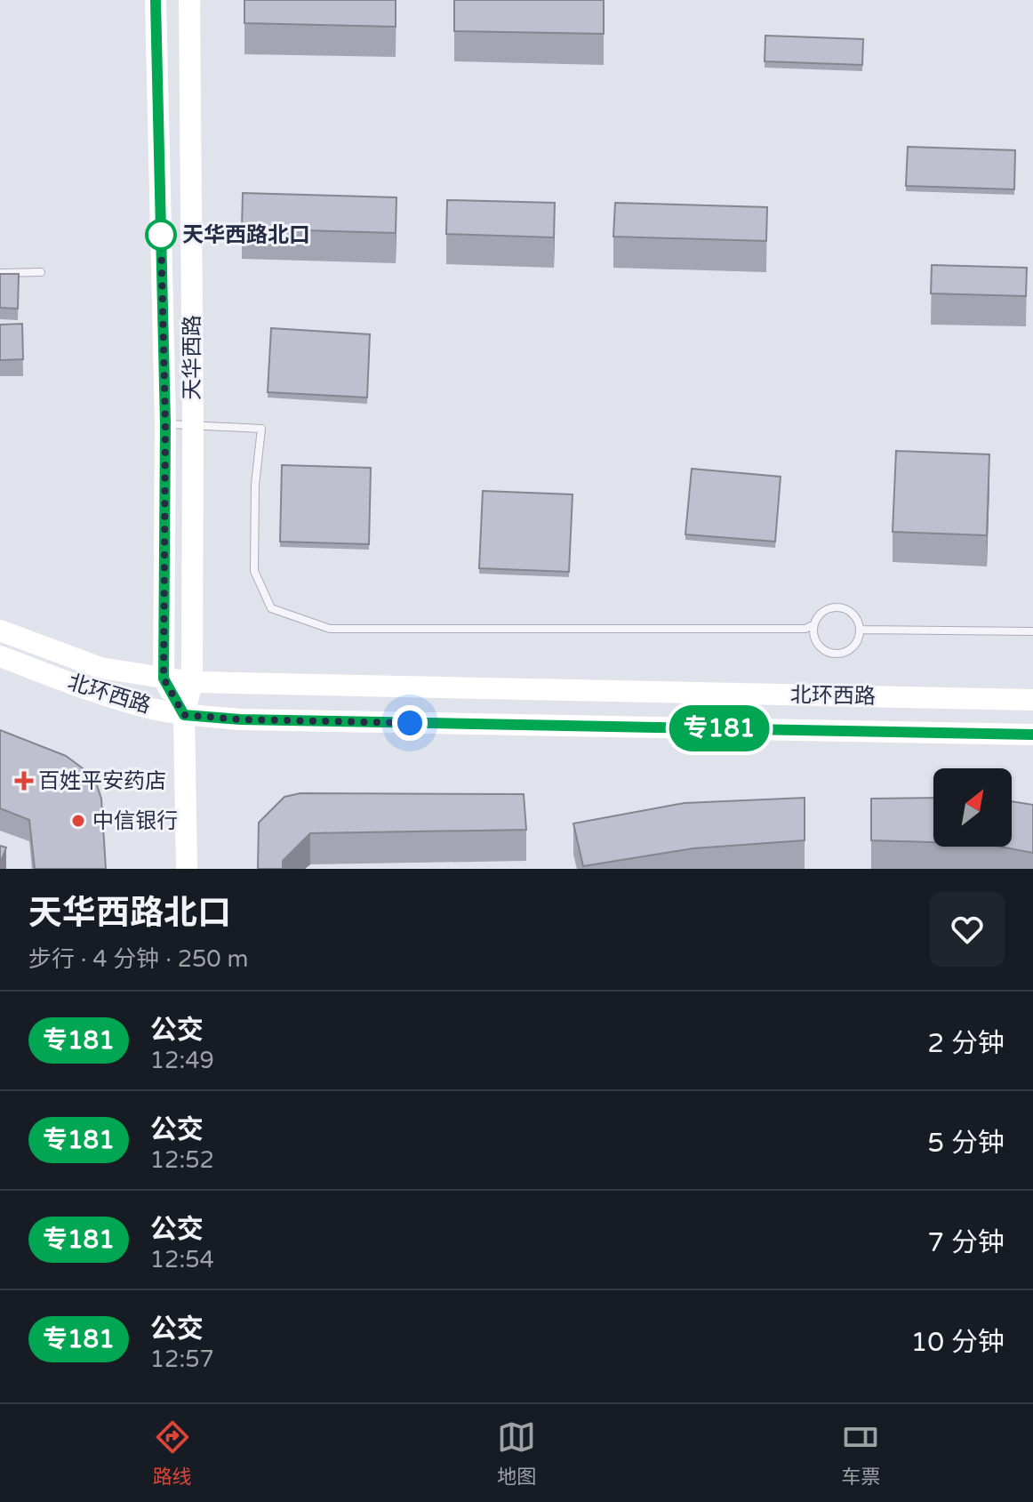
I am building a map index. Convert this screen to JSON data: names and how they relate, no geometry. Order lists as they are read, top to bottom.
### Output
{
  "streets": {
    "street": ["天华西路", "北环西路"]
  },
  "crossings": [
    ["天华西路", "北环西路"]
  ],
  "places": {
    "other": ["天华西路北口", "中信银行"],
    "health": ["百姓平安药店"]
  },
  "lines": ["bus line 专181"],
  "north": "top right",
  "page": {
    "on_map": "专181",
    "heading": ["天华西路北口", "步行 · 4 分钟 · 250 m"],
    "list": [
      {
        "mark": "专181",
        "name": "公交",
        "note": "12:49",
        "value": "2 分钟"
      },
      {
        "mark": "专181",
        "name": "公交",
        "note": "12:52",
        "value": "5 分钟"
      },
      {
        "mark": "专181",
        "name": "公交",
        "note": "12:54",
        "value": "7 分钟"
      },
      {
        "mark": "专181",
        "name": "公交",
        "note": "12:57",
        "value": "10 分钟"
      }
    ],
    "tabs": ["路线", "地图", "车票"]
  }
}
